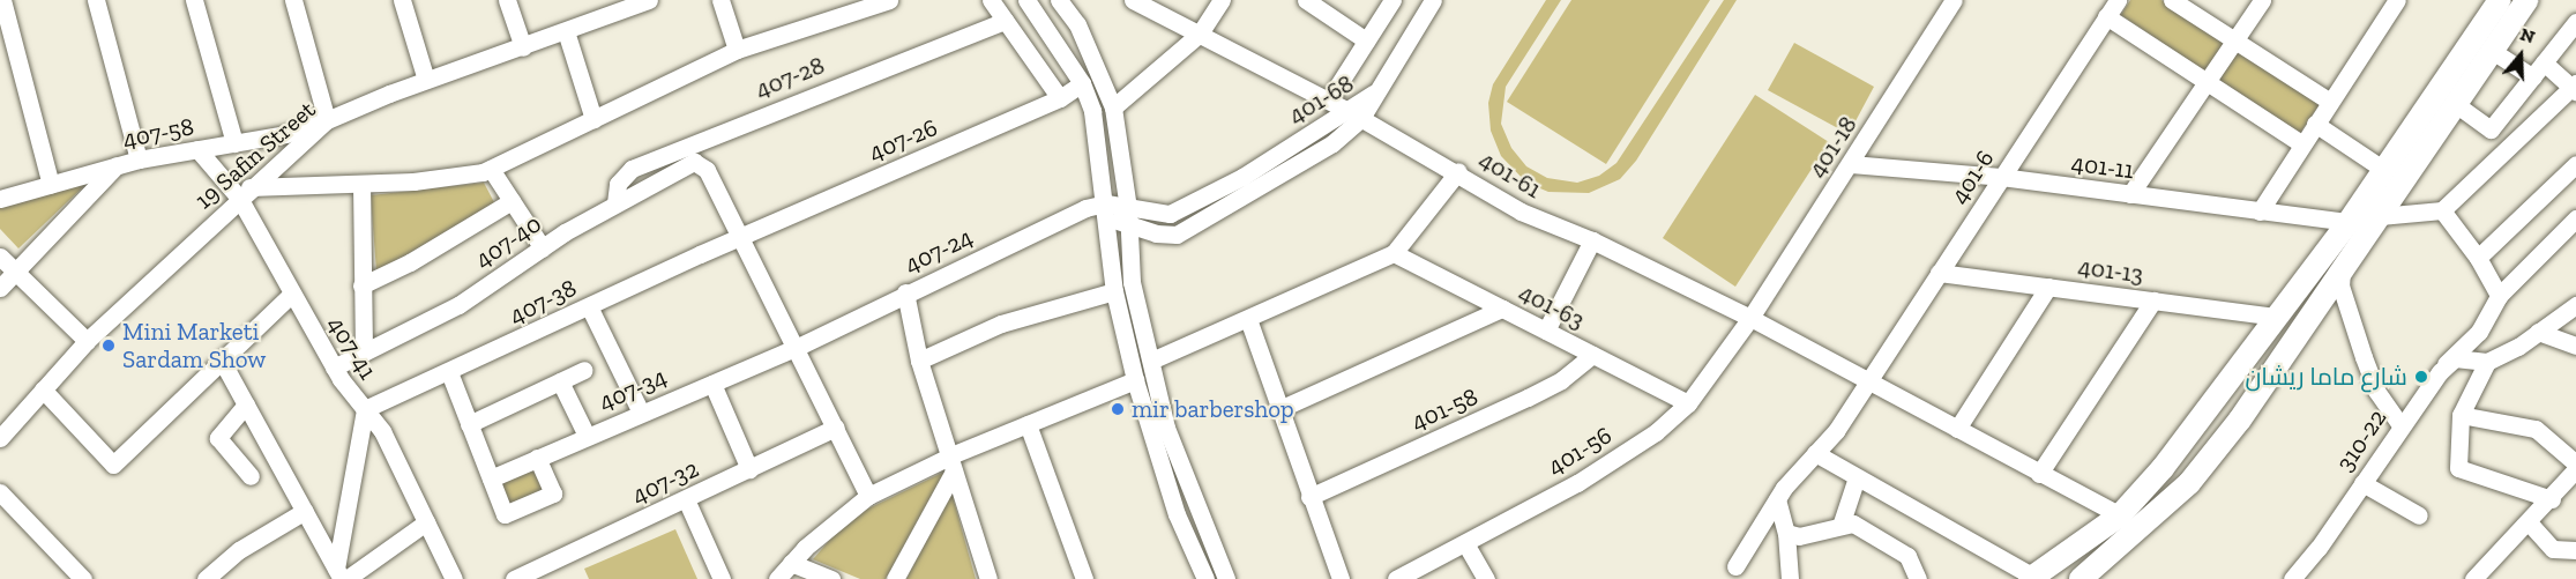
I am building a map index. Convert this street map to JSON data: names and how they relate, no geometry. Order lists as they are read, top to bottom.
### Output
{
  "streets": {
    "street": [
      "407-28",
      "401-68",
      "407-58",
      "407-26",
      "401-18",
      "19 Safin Street",
      "401-11",
      "401-61",
      "401-6",
      "407-40",
      "407-24",
      "401-13",
      "407-38",
      "401-63",
      "407-41",
      "407-34",
      "401-58",
      "310-22",
      "401-56",
      "407-32"
    ]
  },
  "crossings": [
    ["407-28", "407-40"],
    ["401-68", "401-61"],
    ["401-68", "407-24"],
    ["407-58", "19 Safin Street"],
    ["407-58", "407-41"],
    ["407-26", "407-40"],
    ["407-26", "407-38"],
    ["401-18", "401-11"],
    ["401-18", "401-61"],
    ["401-18", "401-56"],
    ["19 Safin Street", "407-41"],
    ["401-11", "401-6"],
    ["401-61", "401-6"],
    ["401-61", "401-56"],
    ["401-6", "401-13"],
    ["407-40", "407-38"],
    ["407-40", "407-41"],
    ["407-24", "407-34"],
    ["407-38", "407-41"],
    ["401-63", "401-58"],
    ["401-63", "401-56"]
  ],
  "places": ["Mini Marketi Sardam Show", "شارع ماما ريشان", "mir barbershop"],
  "north": "top"
}
